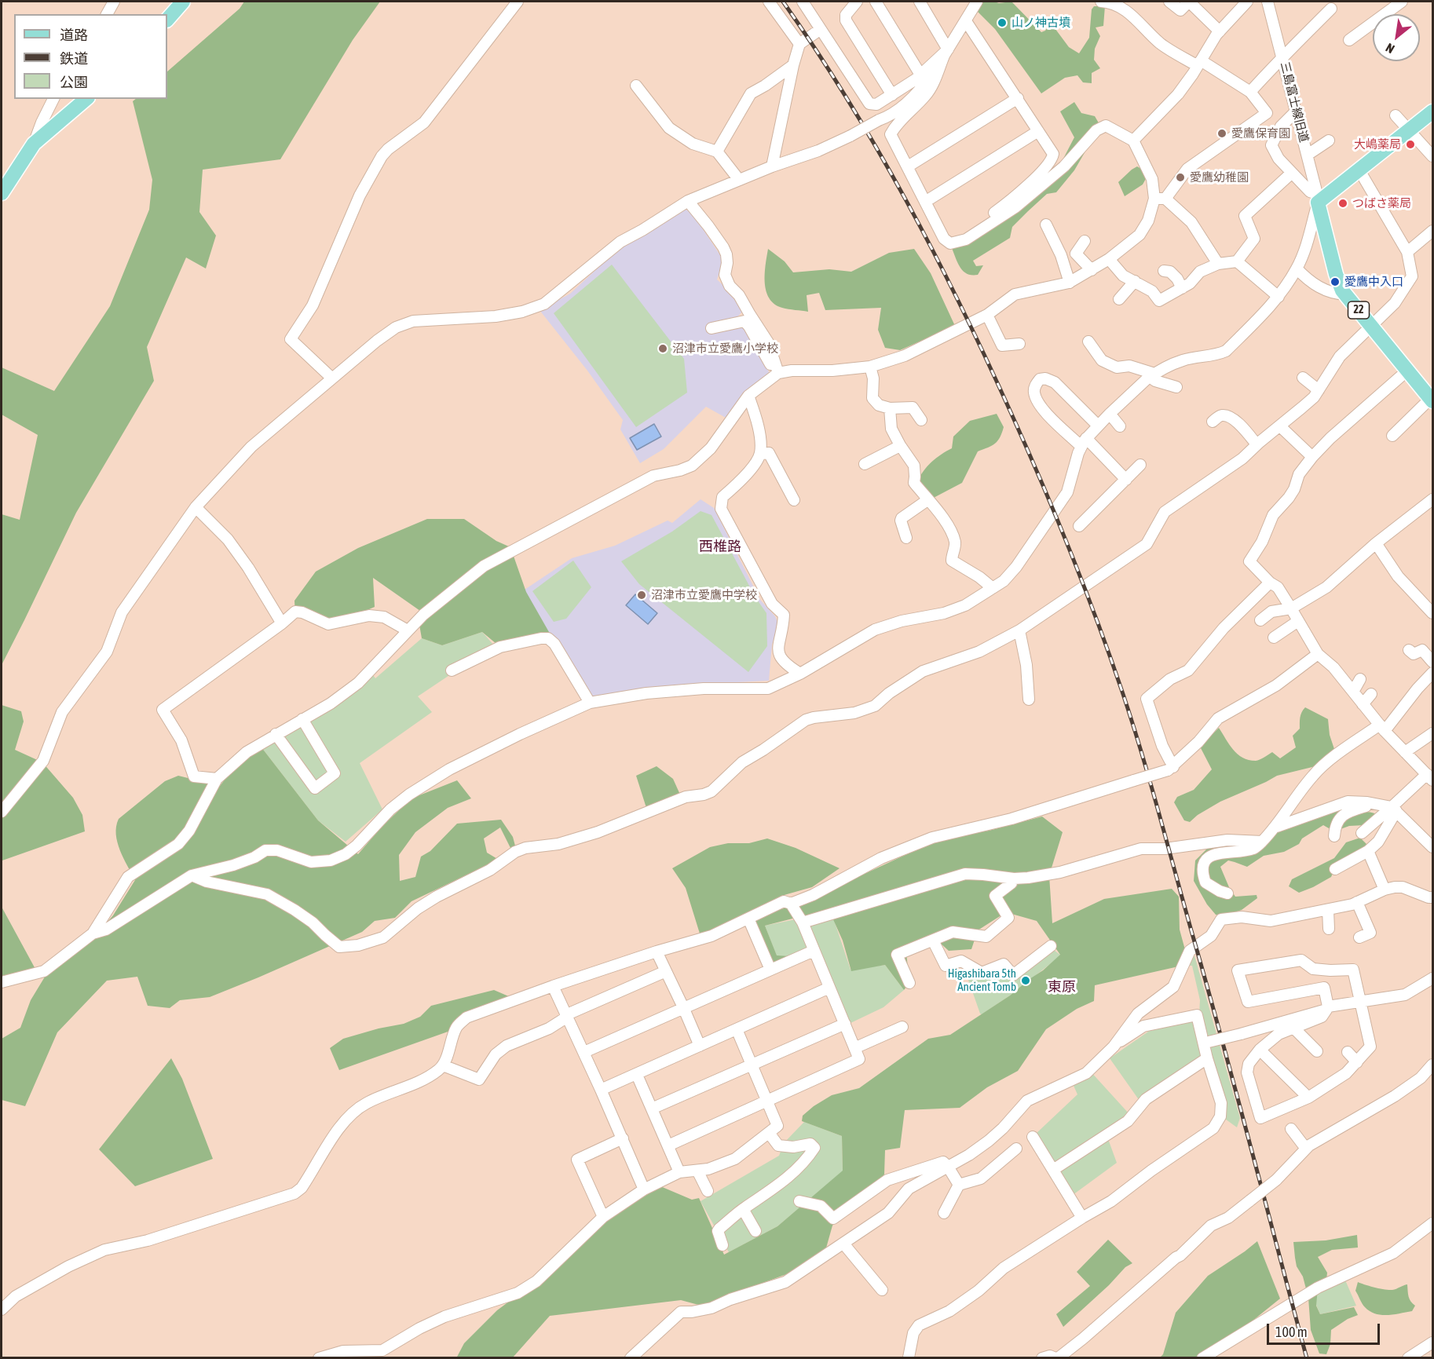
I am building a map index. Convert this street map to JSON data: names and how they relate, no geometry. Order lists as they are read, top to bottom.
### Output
{
  "streets": {
    "main road": ["22"],
    "street": ["三島富士線旧道"]
  },
  "crossings": [
    ["三島富士線旧道", "22"]
  ],
  "districts": ["西椎路", "東原"],
  "places": [
    "山ノ神古墳",
    "愛鷹保育園",
    "大嶋薬局",
    "愛鷹幼稚園",
    "つばさ薬局",
    "愛鷹中入口",
    "沼津市立愛鷹小学校",
    "沼津市立愛鷹中学校",
    "Higashibara 5th Ancient Tomb"
  ],
  "legend": ["道路", "鉄道", "公園"],
  "scale_bar": "100 m",
  "north": "bottom left"
}
